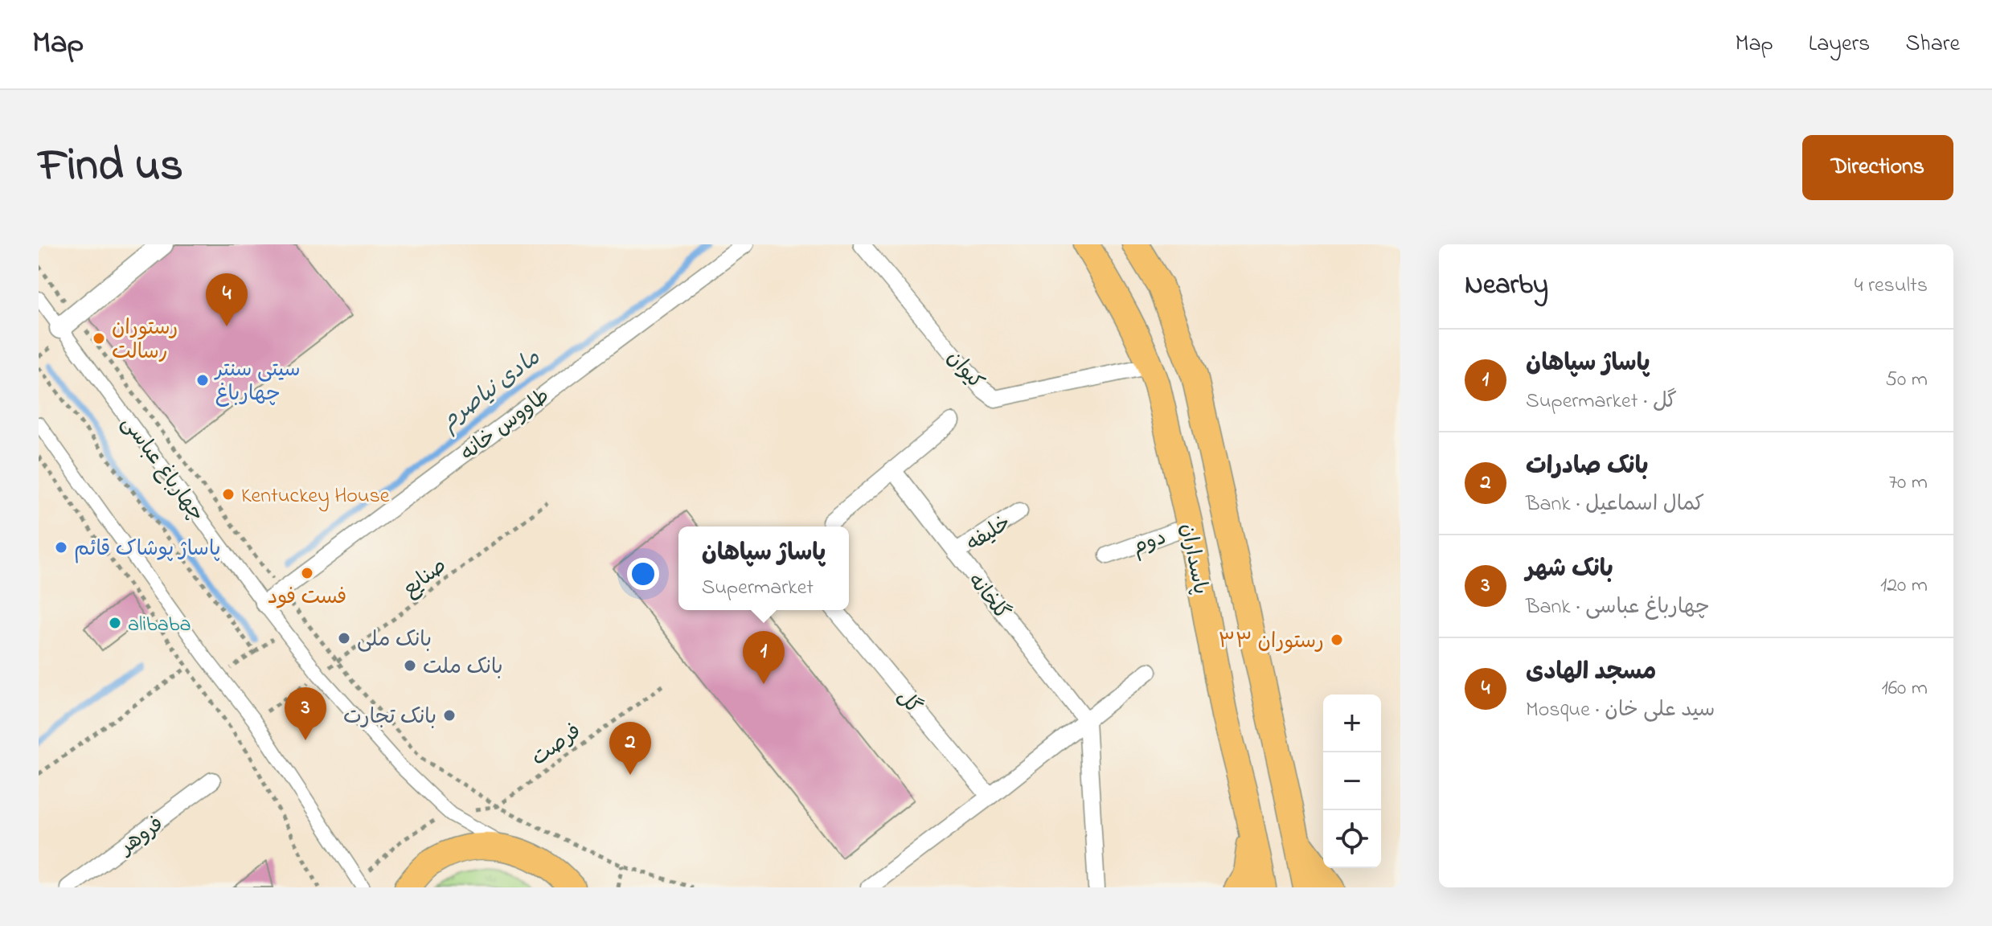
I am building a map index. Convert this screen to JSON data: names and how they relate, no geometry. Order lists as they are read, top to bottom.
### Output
{
  "streets": {
    "main road": ["پاسداران"],
    "street": [
      "کیوان",
      "طاووس خانه",
      "چهارباغ عباسی",
      "خلیفه",
      "دوم",
      "گلخانه",
      "گل",
      "فروهر"
    ],
    "path": ["صنایع", "فرصت"]
  },
  "crossings": [
    ["کیوان", "پاسداران"],
    ["طاووس خانه", "چهارباغ عباسی"],
    ["چهارباغ عباسی", "صنایع"],
    ["خلیفه", "گلخانه"],
    ["دوم", "پاسداران"]
  ],
  "water": ["مادی نیاصرم"],
  "places": [
    "رستوران رسالت",
    "سیتی سنتر چهارباغ",
    "Kentuckey House",
    "پاساژ پوشاک قائم",
    "فست فود",
    "alibaba",
    "بانک ملی",
    "رستوران ۳۳",
    "بانک ملت",
    "بانک تجارت"
  ],
  "page": {
    "header": "Map",
    "nav": ["Map", "Layers", "Share"],
    "title": "Find us",
    "buttons": "Directions",
    "heading": ["Nearby", "4 results"],
    "pins": [
      "4",
      "1",
      "3",
      "2"
    ],
    "list": [
      {
        "mark": "1",
        "name": "پاساژ سپاهان",
        "note": "Supermarket · گل",
        "value": "50 m"
      },
      {
        "mark": "2",
        "name": "بانک صادرات",
        "note": "Bank · کمال اسماعیل",
        "value": "70 m"
      },
      {
        "mark": "3",
        "name": "بانک شهر",
        "note": "Bank · چهارباغ عباسی",
        "value": "120 m"
      },
      {
        "mark": "4",
        "name": "مسجد الهادی",
        "note": "Mosque · سید علی خان",
        "value": "160 m"
      }
    ],
    "popup": ["پاساژ سپاهان", "Supermarket"],
    "map_buttons": ["+", "−"]
  }
}
